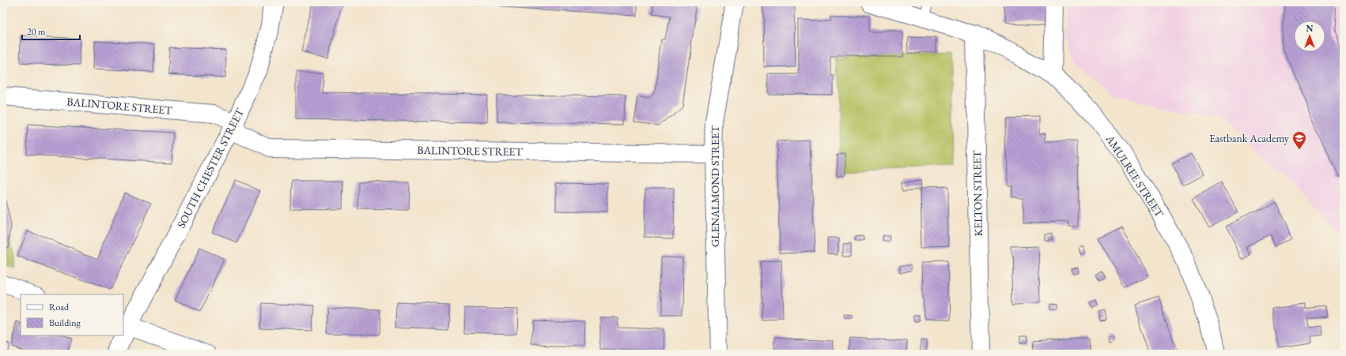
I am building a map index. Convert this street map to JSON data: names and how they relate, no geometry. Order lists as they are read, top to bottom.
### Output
{
  "streets": {
    "street": [
      "BALINTORE STREET",
      "SOUTH CHESTER STREET",
      "AMULREE STREET",
      "GLENALMOND STREET",
      "KELTON STREET"
    ]
  },
  "crossings": [
    ["BALINTORE STREET", "SOUTH CHESTER STREET"],
    ["BALINTORE STREET", "GLENALMOND STREET"],
    ["AMULREE STREET", "KELTON STREET"]
  ],
  "places": {
    "school or university": ["Eastbank Academy"]
  },
  "legend": ["Road", "Building"],
  "scale_bar": "20 m",
  "north": "top"
}
